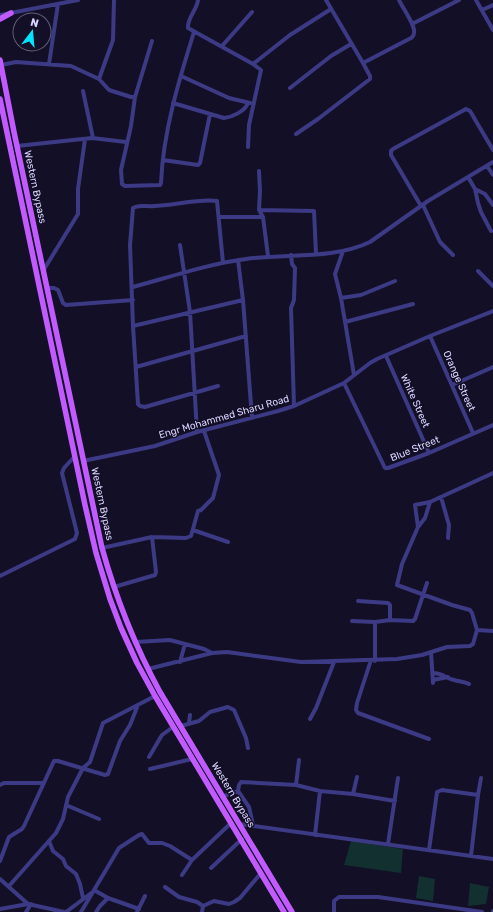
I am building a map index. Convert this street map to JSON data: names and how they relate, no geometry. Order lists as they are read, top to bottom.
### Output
{
  "streets": {
    "main road": ["Western Bypass"],
    "street": [
      "Orange Street",
      "White Street",
      "Engr Mohammed Sharu Road",
      "Blue Street"
    ]
  },
  "crossings": [
    ["Western Bypass", "Engr Mohammed Sharu Road"],
    ["Orange Street", "Engr Mohammed Sharu Road"],
    ["Orange Street", "Blue Street"],
    ["White Street", "Engr Mohammed Sharu Road"],
    ["White Street", "Blue Street"],
    ["Engr Mohammed Sharu Road", "Blue Street"]
  ],
  "north": "top"
}
